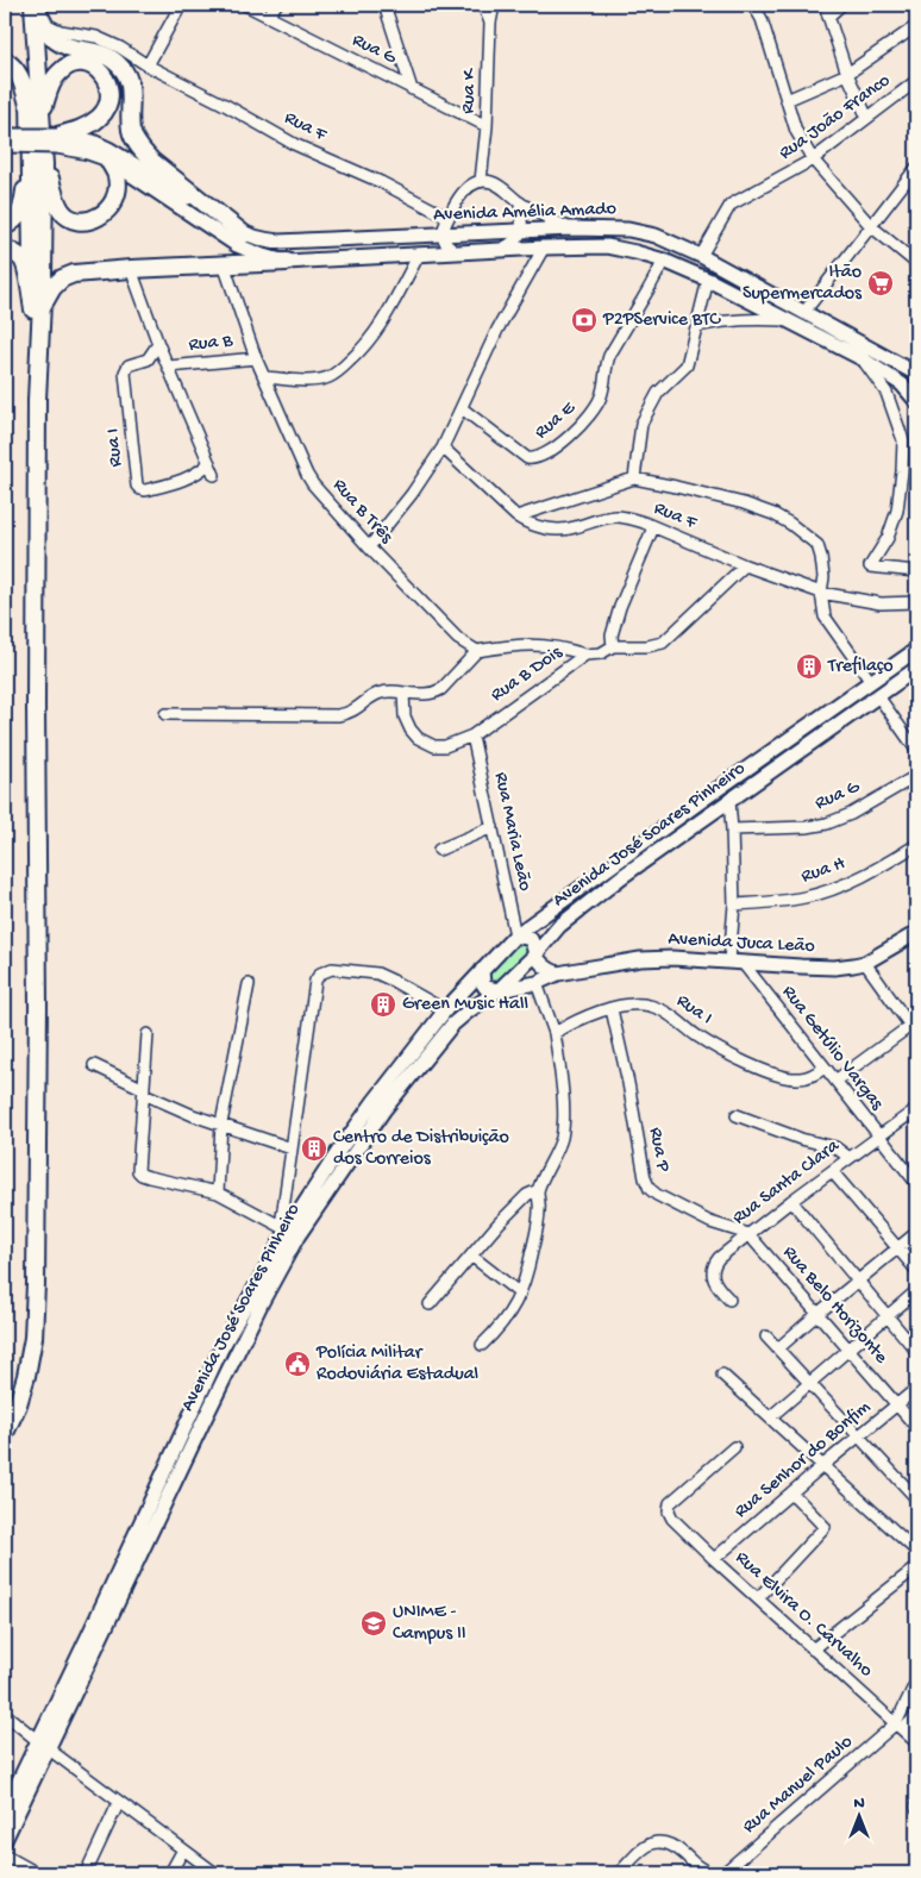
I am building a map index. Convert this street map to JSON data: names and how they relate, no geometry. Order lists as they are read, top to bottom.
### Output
{
  "streets": {
    "main road": ["Avenida Amélia Amado", "Avenida José Soares Pinheiro", "Avenida Juca Leão"],
    "street": [
      "Rua G",
      "Rua K",
      "Rua João Franco",
      "Rua F",
      "Rua B",
      "Rua E",
      "Rua I",
      "Rua B Três",
      "Rua B Dois",
      "Rua Maria Leão",
      "Rua H",
      "Rua Getúlio Vargas",
      "Rua P",
      "Rua Santa Clara",
      "Rua Belo Horizonte",
      "Rua Senhor do Bonfim",
      "Rua Elvira O. Carvalho",
      "Rua Manuel Paulo"
    ]
  },
  "crossings": [
    ["Rua G", "Rua K"],
    ["Rua João Franco", "Avenida Amélia Amado"],
    ["Rua F", "Rua B Dois"],
    ["Avenida Amélia Amado", "Rua E"],
    ["Rua B", "Rua B Três"],
    ["Rua I", "Rua Getúlio Vargas"],
    ["Rua I", "Rua P"],
    ["Rua B Dois", "Rua Maria Leão"],
    ["Rua Maria Leão", "Avenida José Soares Pinheiro"],
    ["Avenida José Soares Pinheiro", "Avenida Juca Leão"],
    ["Avenida Juca Leão", "Rua Getúlio Vargas"],
    ["Rua Getúlio Vargas", "Rua Santa Clara"],
    ["Rua P", "Rua Santa Clara"],
    ["Rua P", "Rua Belo Horizonte"],
    ["Rua Santa Clara", "Rua Belo Horizonte"],
    ["Rua Belo Horizonte", "Rua Senhor do Bonfim"],
    ["Rua Senhor do Bonfim", "Rua Elvira O. Carvalho"],
    ["Rua Elvira O. Carvalho", "Rua Manuel Paulo"]
  ],
  "places": {
    "supermarket": ["Itão Supermercados"],
    "bank": ["P2PService BTC"],
    "building": ["Trefilaço", "Green Music Hall", "Centro de Distribuição dos Correios"],
    "public building": ["Polícia Militar Rodoviária Estadual"],
    "school or university": ["UNIME - Campus II"]
  },
  "north": "top"
}
